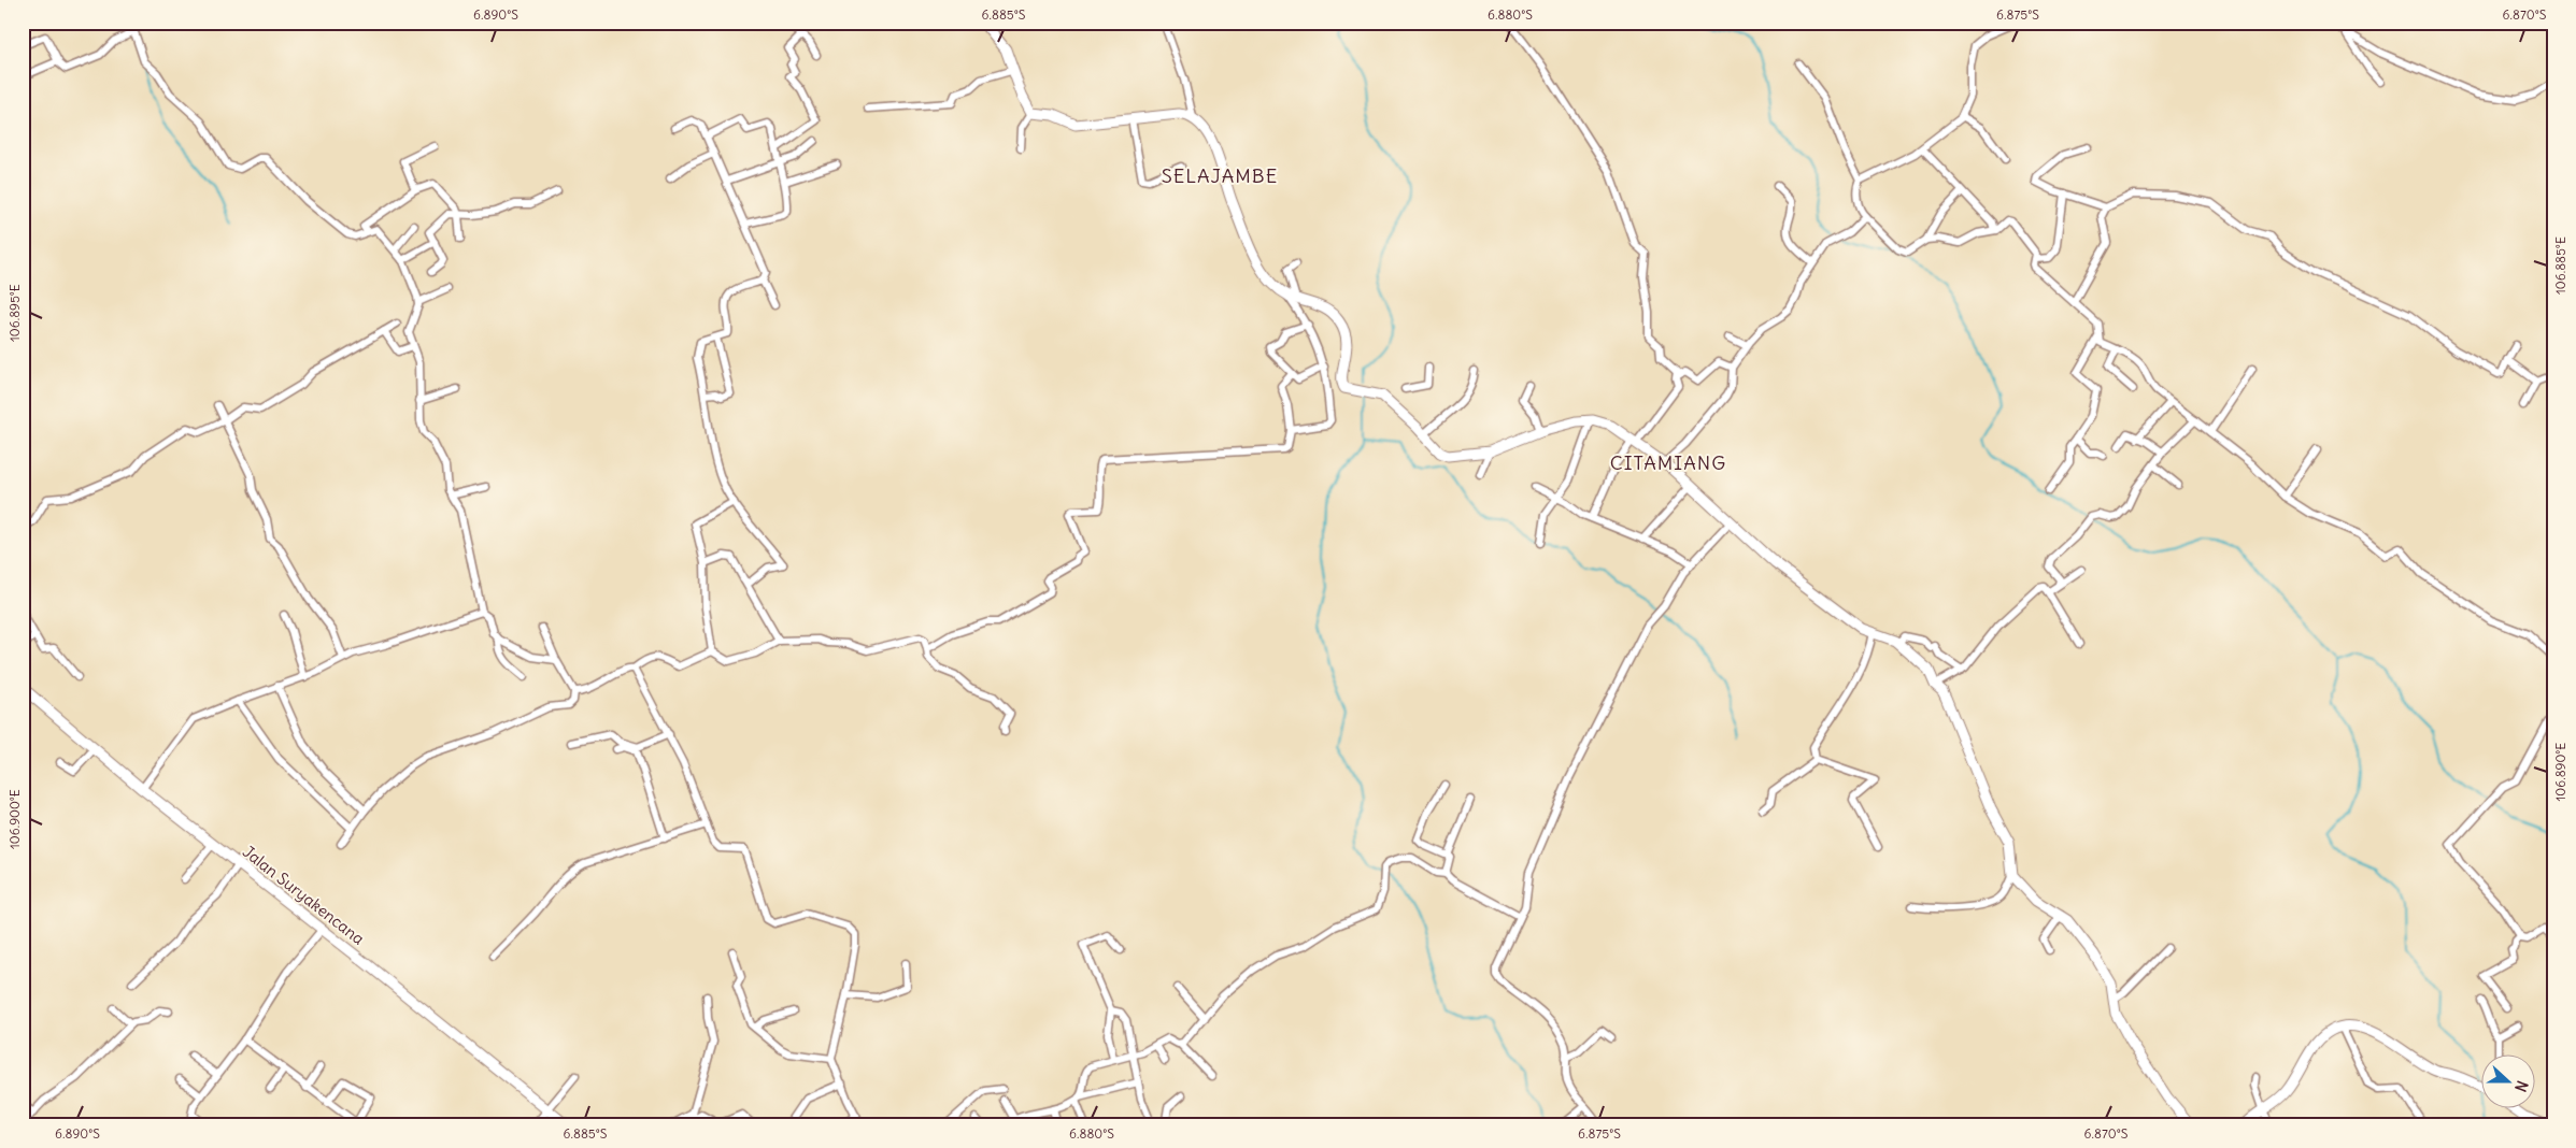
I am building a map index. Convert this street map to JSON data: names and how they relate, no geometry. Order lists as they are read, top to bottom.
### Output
{
  "streets": {
    "street": ["Jalan Suryakencana"]
  },
  "districts": ["SELAJAMBE", "CITAMIANG"],
  "north": "right",
  "coordinates": [
    "6.890°S",
    "6.885°S",
    "6.880°S",
    "6.875°S",
    "6.870°S",
    "106.885°E",
    "106.895°E",
    "106.890°E",
    "106.900°E"
  ]
}
